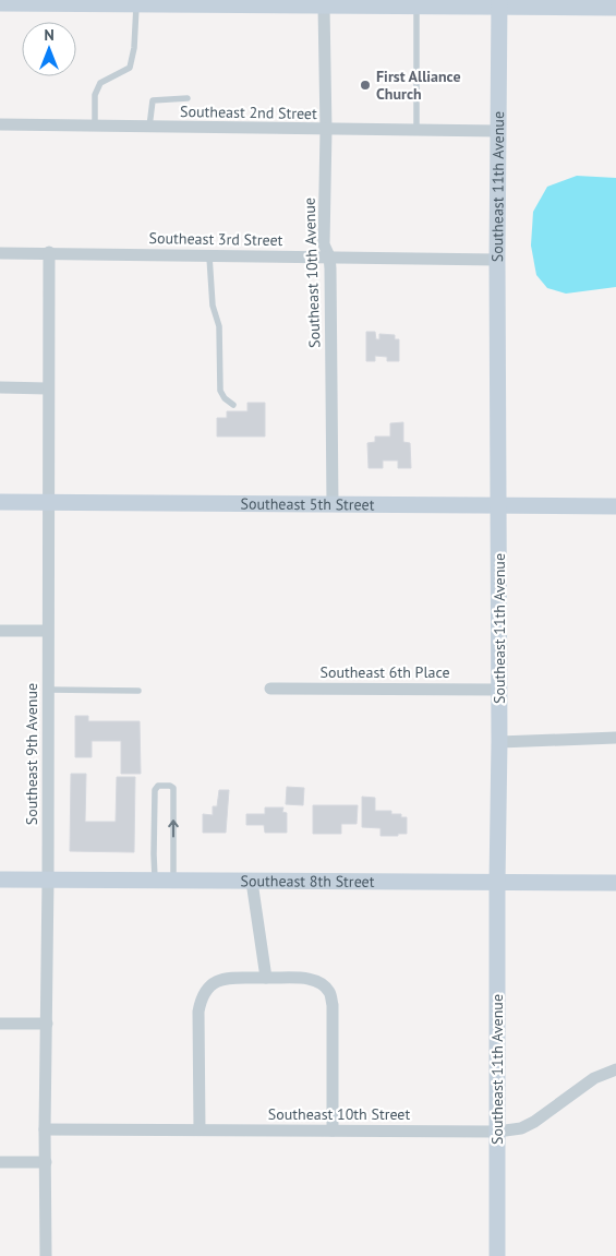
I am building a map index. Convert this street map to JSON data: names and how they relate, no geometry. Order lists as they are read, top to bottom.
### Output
{
  "streets": {
    "street": [
      "Southeast 2nd Street",
      "Southeast 11th Avenue",
      "Southeast 3rd Street",
      "Southeast 10th Avenue",
      "Southeast 5th Street",
      "Southeast 6th Place",
      "Southeast 9th Avenue",
      "Southeast 8th Street",
      "Southeast 10th Street"
    ]
  },
  "crossings": [
    ["Southeast 2nd Street", "Southeast 11th Avenue"],
    ["Southeast 2nd Street", "Southeast 10th Avenue"],
    ["Southeast 11th Avenue", "Southeast 3rd Street"],
    ["Southeast 11th Avenue", "Southeast 5th Street"],
    ["Southeast 11th Avenue", "Southeast 6th Place"],
    ["Southeast 11th Avenue", "Southeast 8th Street"],
    ["Southeast 11th Avenue", "Southeast 10th Street"],
    ["Southeast 3rd Street", "Southeast 10th Avenue"],
    ["Southeast 3rd Street", "Southeast 9th Avenue"],
    ["Southeast 10th Avenue", "Southeast 5th Street"],
    ["Southeast 5th Street", "Southeast 9th Avenue"],
    ["Southeast 9th Avenue", "Southeast 8th Street"],
    ["Southeast 9th Avenue", "Southeast 10th Street"]
  ],
  "places": ["First Alliance Church"],
  "north": "top"
}
